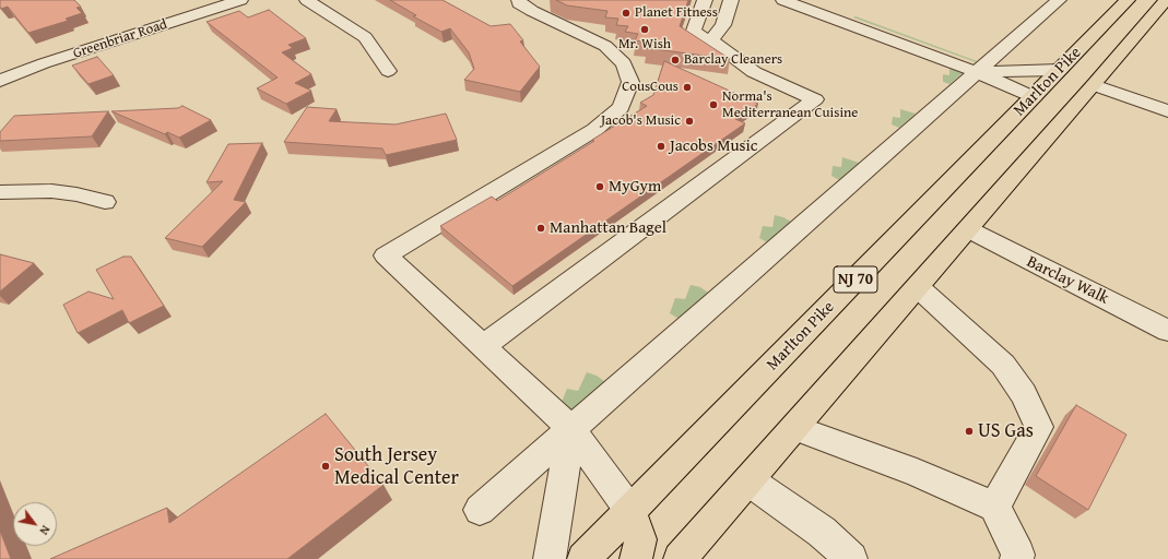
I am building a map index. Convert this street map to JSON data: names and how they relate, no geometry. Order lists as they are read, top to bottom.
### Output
{
  "streets": {
    "highway": ["Marlton Pike", "NJ 70"],
    "street": ["Greenbriar Road", "Barclay Walk"]
  },
  "crossings": [
    ["Marlton Pike", "Barclay Walk"]
  ],
  "places": [
    "Planet Fitness",
    "Mr. Wish",
    "Barclay Cleaners",
    "CousCous",
    "Norma's Mediterranean Cuisine",
    "Jacob's Music",
    "Jacobs Music",
    "MyGym",
    "Manhattan Bagel",
    "US Gas",
    "South Jersey Medical Center"
  ],
  "north": "bottom right"
}
